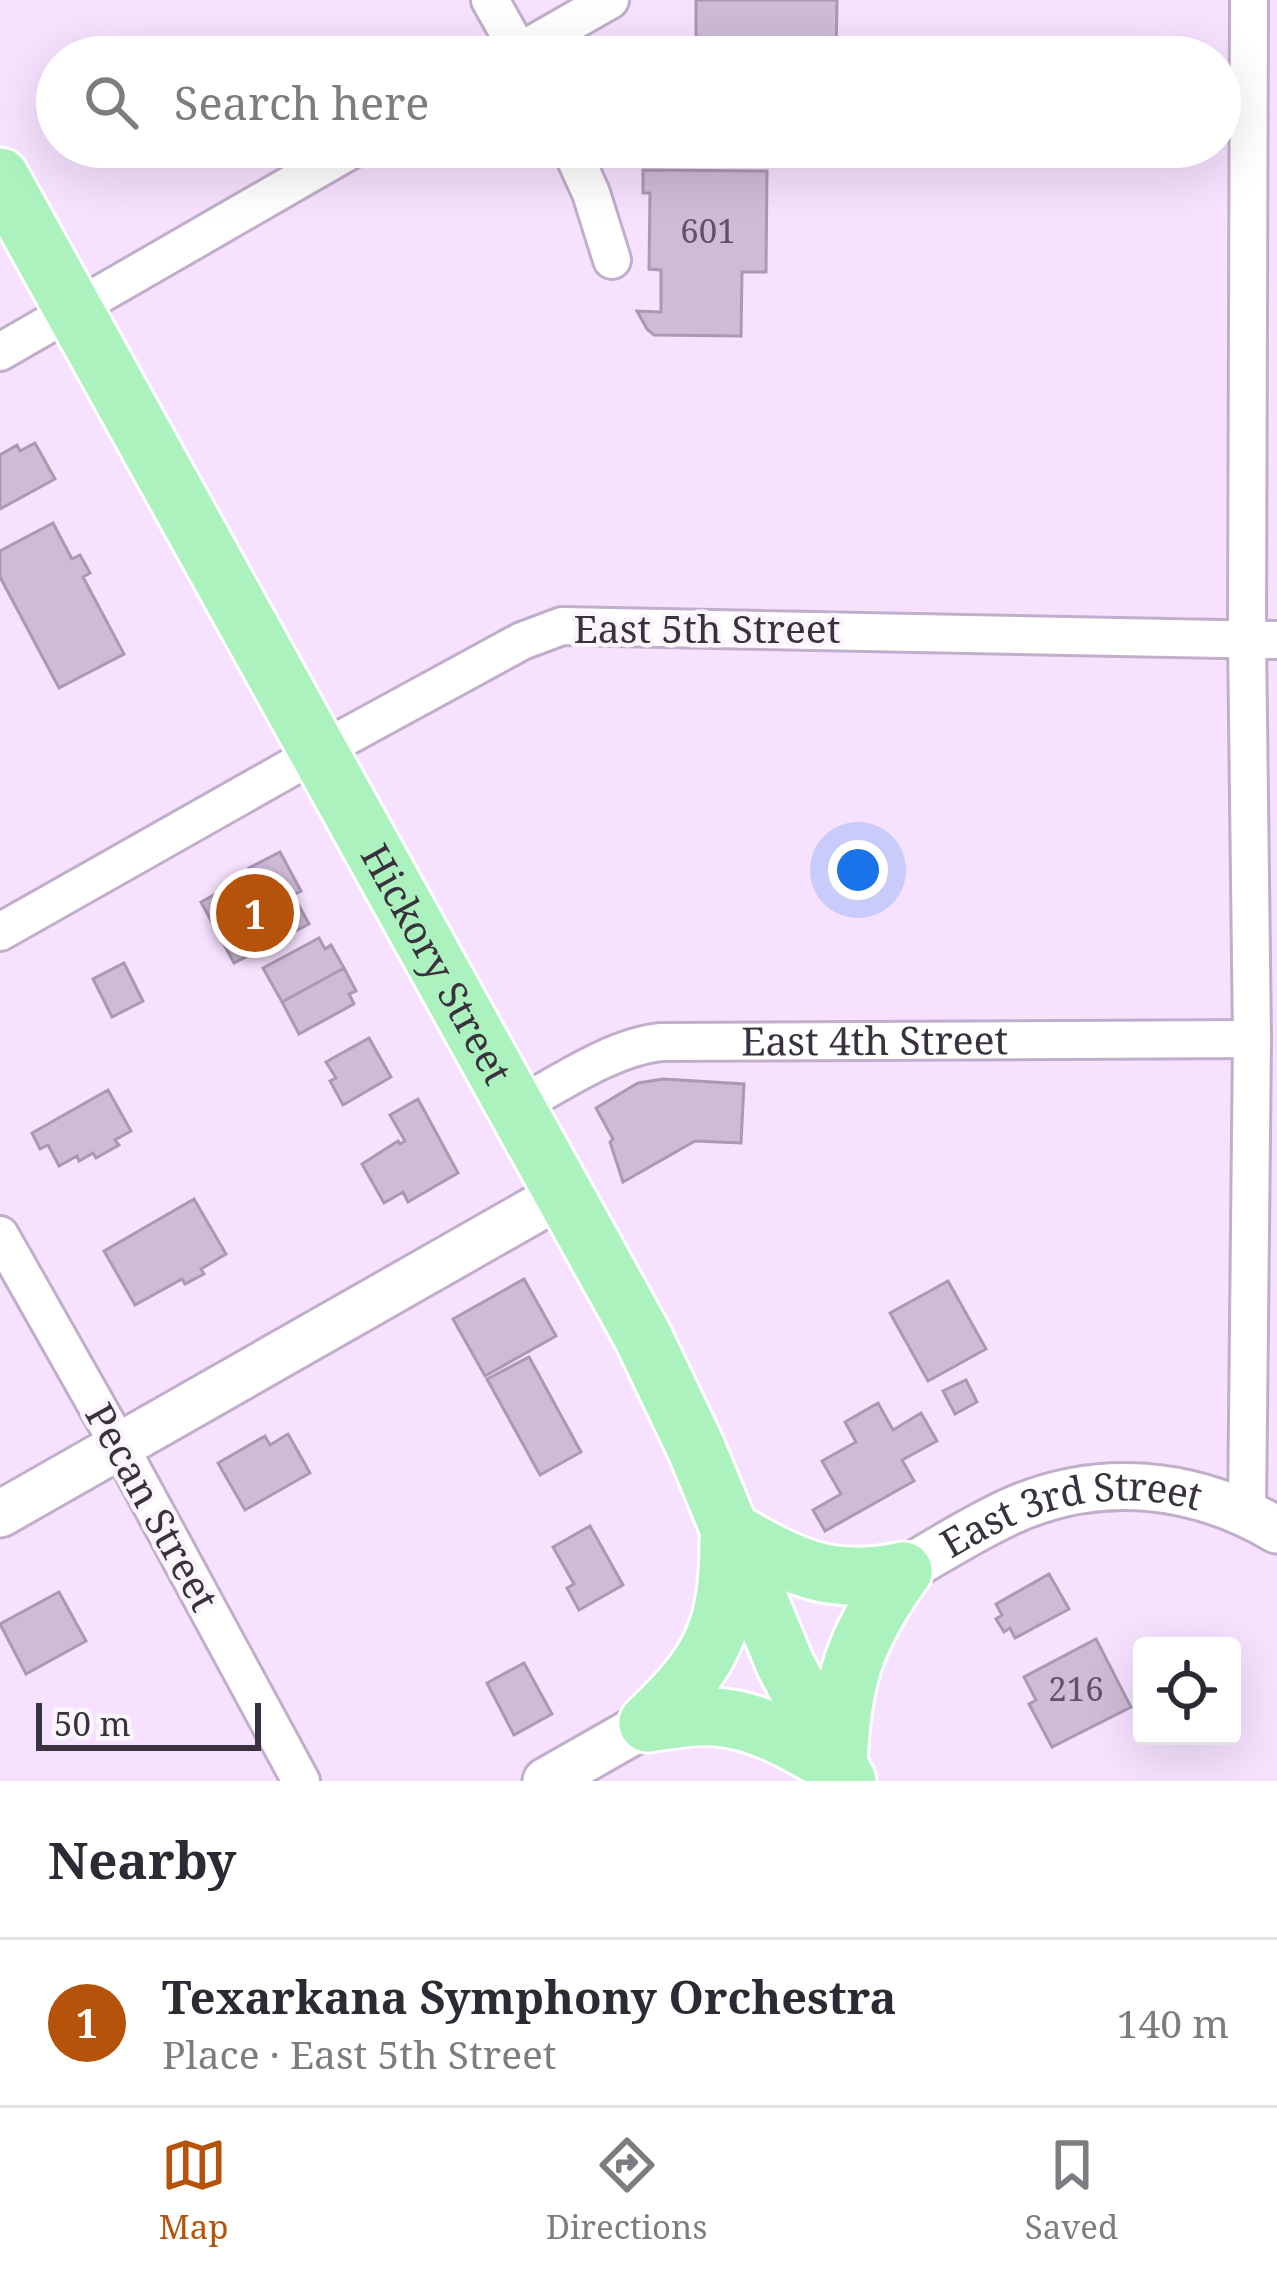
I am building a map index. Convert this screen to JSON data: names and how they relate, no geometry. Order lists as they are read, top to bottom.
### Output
{
  "streets": {
    "main road": ["Hickory Street"],
    "street": [
      "East 5th Street",
      "East 4th Street",
      "Pecan Street",
      "East 3rd Street"
    ]
  },
  "crossings": [
    ["East 5th Street", "Hickory Street"],
    ["Hickory Street", "East 4th Street"]
  ],
  "house_numbers": ["601", "216"],
  "scale_bar": "50 m",
  "page": {
    "search": "Search here",
    "pins": "1",
    "scale": "50 m",
    "heading": "Nearby",
    "list": [
      {
        "mark": "1",
        "name": "Texarkana Symphony Orchestra",
        "note": "Place · East 5th Street",
        "value": "140 m"
      }
    ],
    "nav": ["Map", "Directions", "Saved"]
  }
}
